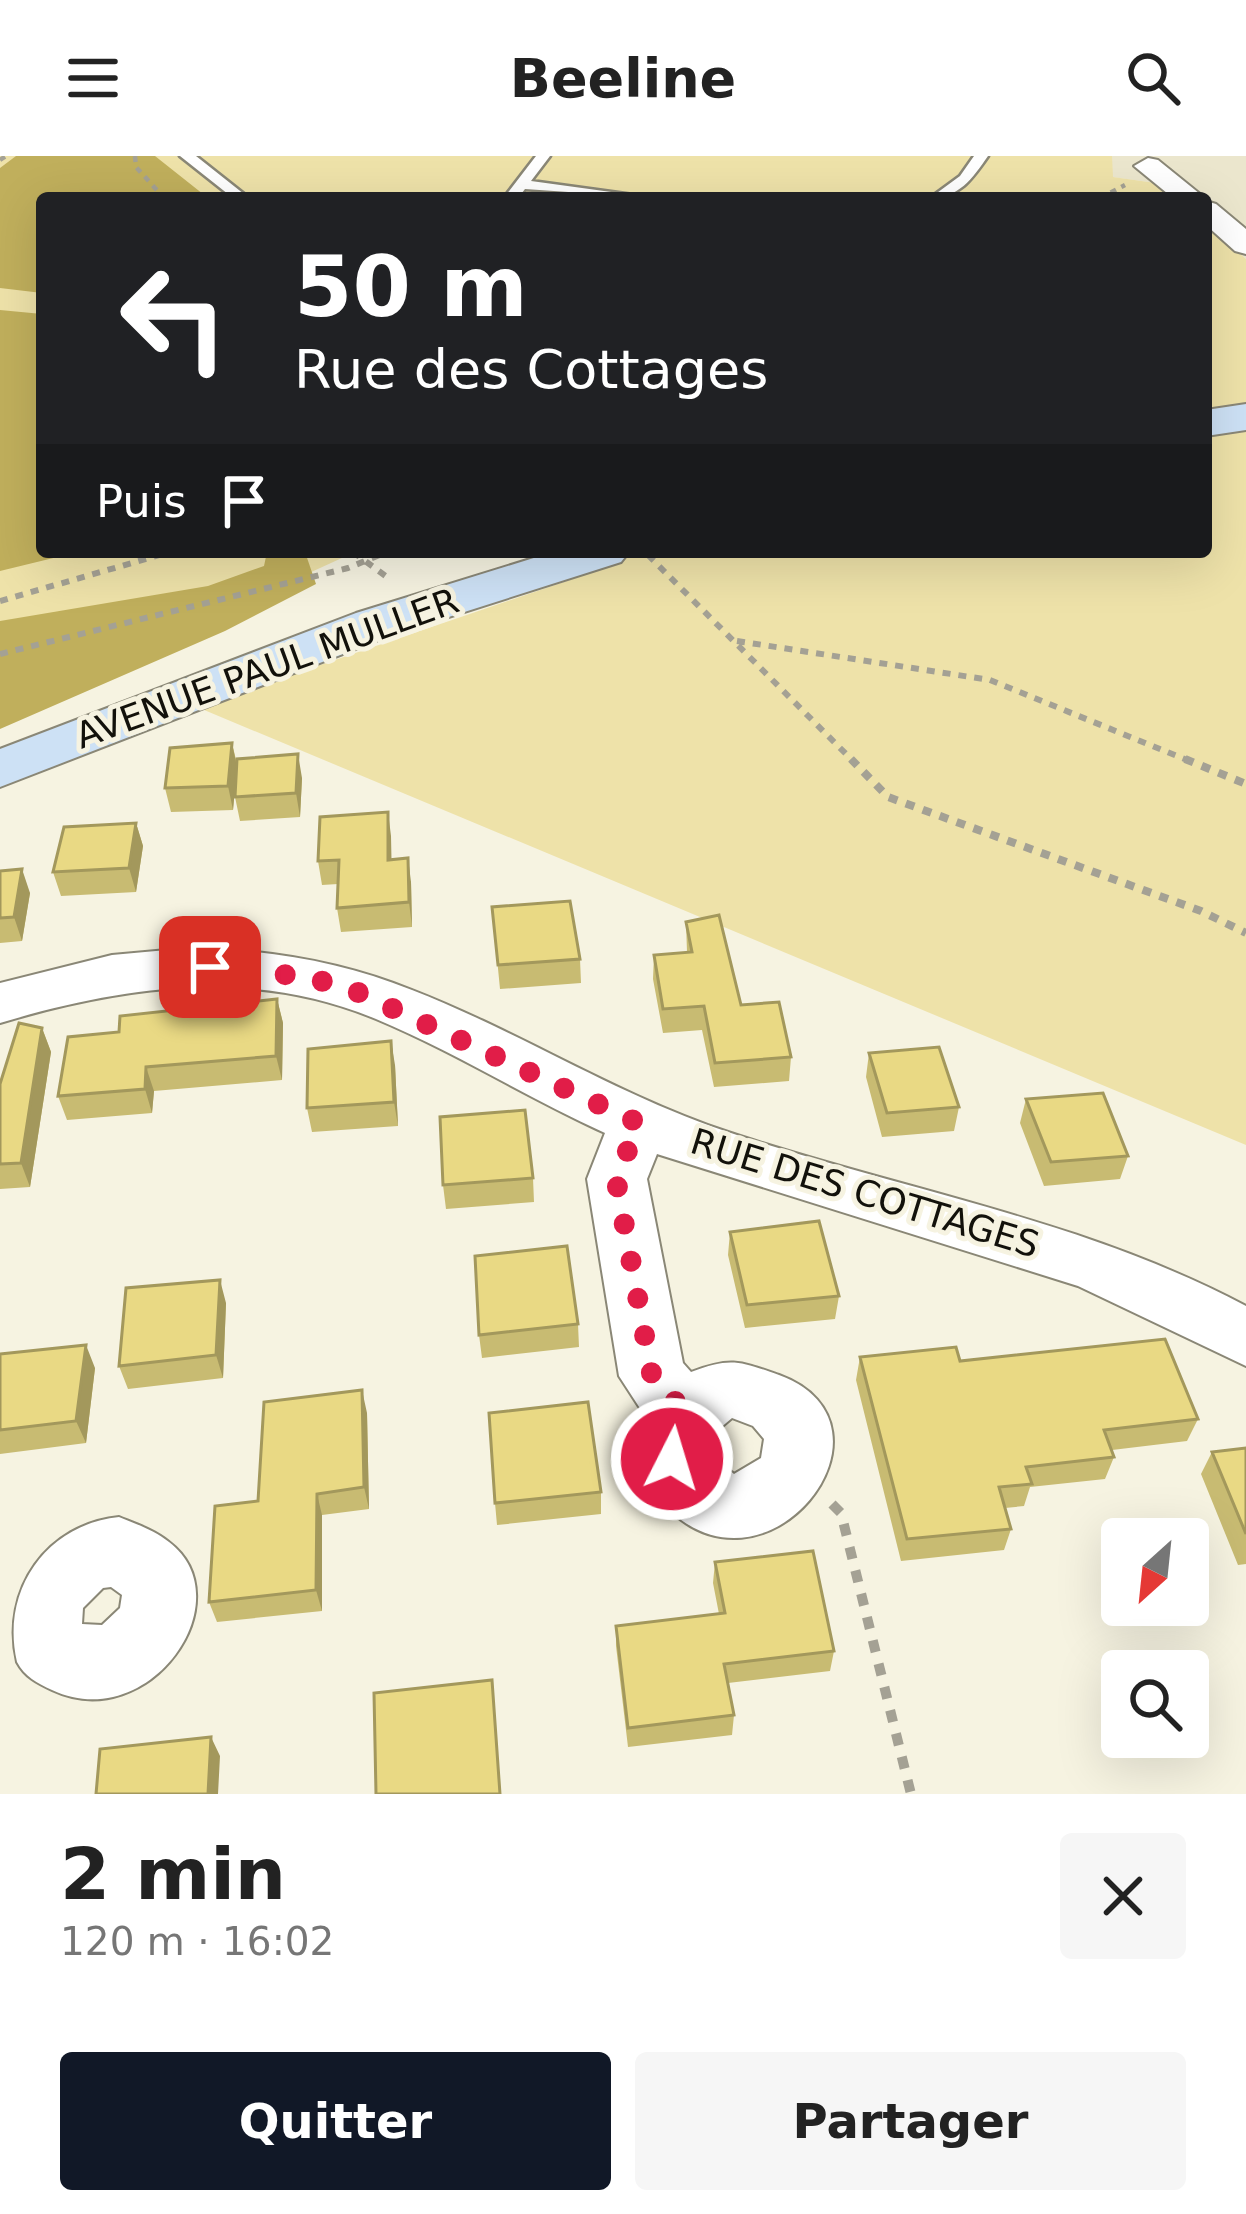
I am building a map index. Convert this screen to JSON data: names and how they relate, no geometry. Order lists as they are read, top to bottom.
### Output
{
  "streets": {
    "main road": ["AVENUE PAUL MULLER"],
    "street": ["RUE DES COTTAGES"]
  },
  "north": "bottom left",
  "page": {
    "header": "Beeline",
    "turn": ["50 m", "Rue des Cottages"],
    "then": "Puis",
    "heading": ["2 min", "120 m · 16:02"],
    "buttons": ["Quitter", "Partager"]
  }
}
